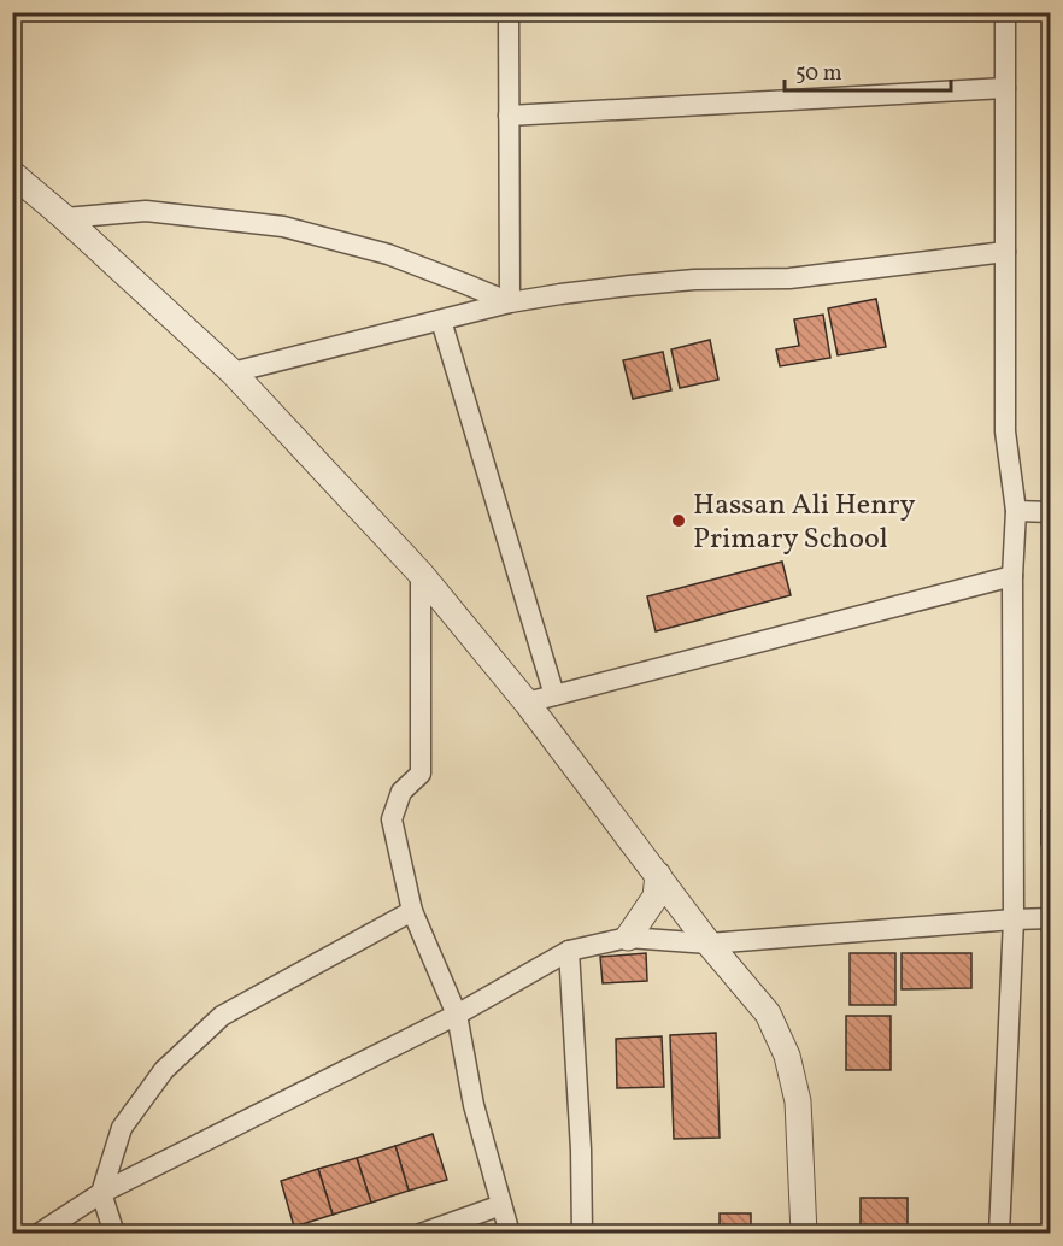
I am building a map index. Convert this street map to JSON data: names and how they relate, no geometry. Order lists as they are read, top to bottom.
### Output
{
  "places": ["Hassan Ali Henry Primary School"],
  "scale_bar": "50 m"
}
